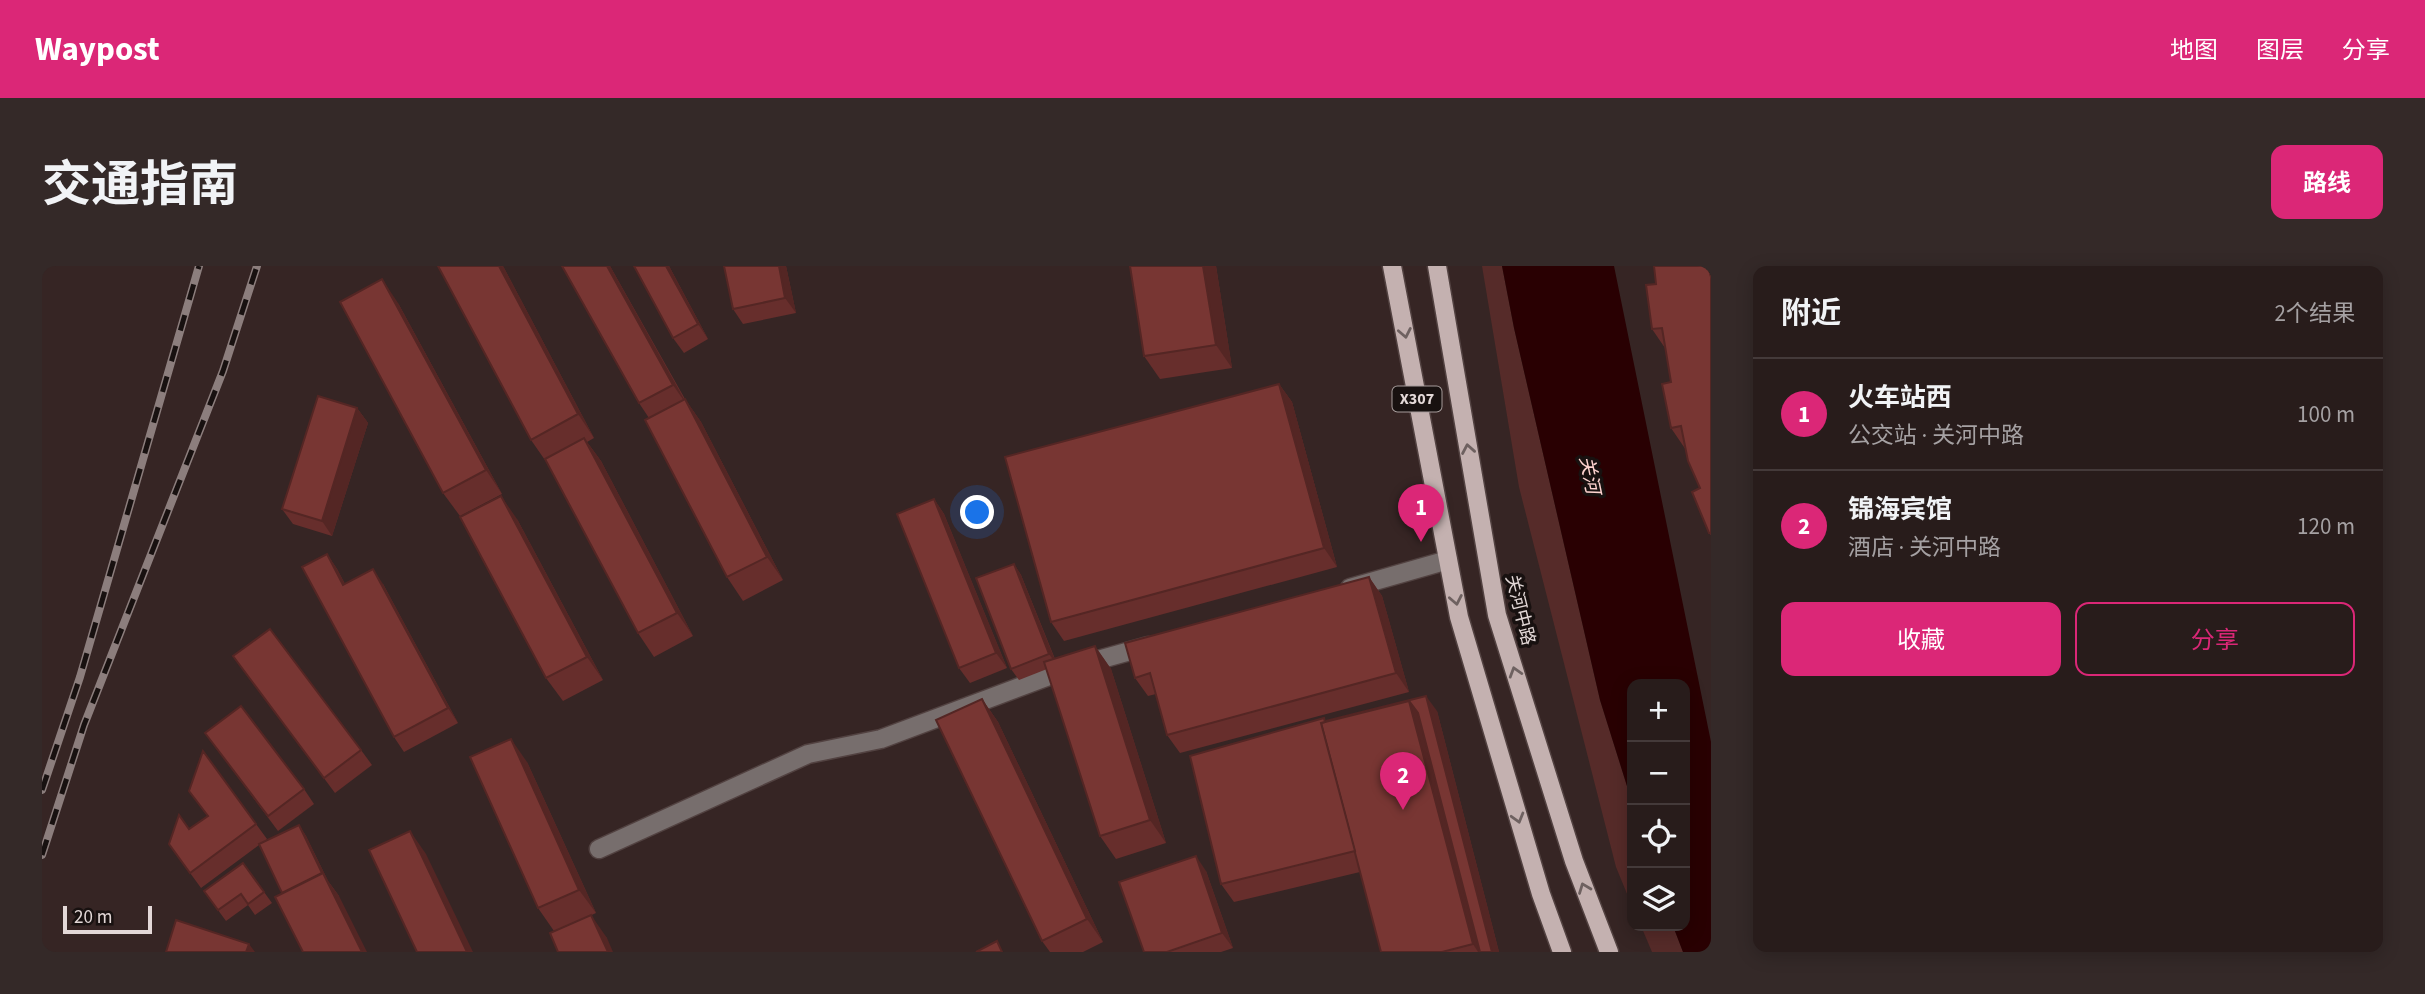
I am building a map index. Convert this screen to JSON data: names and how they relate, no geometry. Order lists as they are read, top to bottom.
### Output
{
  "streets": {
    "main road": ["X307", "关河中路"]
  },
  "water": ["关河"],
  "scale_bar": "20 m",
  "page": {
    "header": "Waypost",
    "nav": ["地图", "图层", "分享"],
    "title": "交通指南",
    "buttons": [
      "路线",
      ["收藏", "分享"]
    ],
    "heading": ["附近", "2个结果"],
    "list": [
      {
        "mark": "1",
        "name": "火车站西",
        "note": "公交站 · 关河中路",
        "value": "100 m"
      },
      {
        "mark": "2",
        "name": "锦海宾馆",
        "note": "酒店 · 关河中路",
        "value": "120 m"
      }
    ],
    "pins": ["1", "2"],
    "map_buttons": ["+", "−"],
    "scale": "20 m"
  }
}
